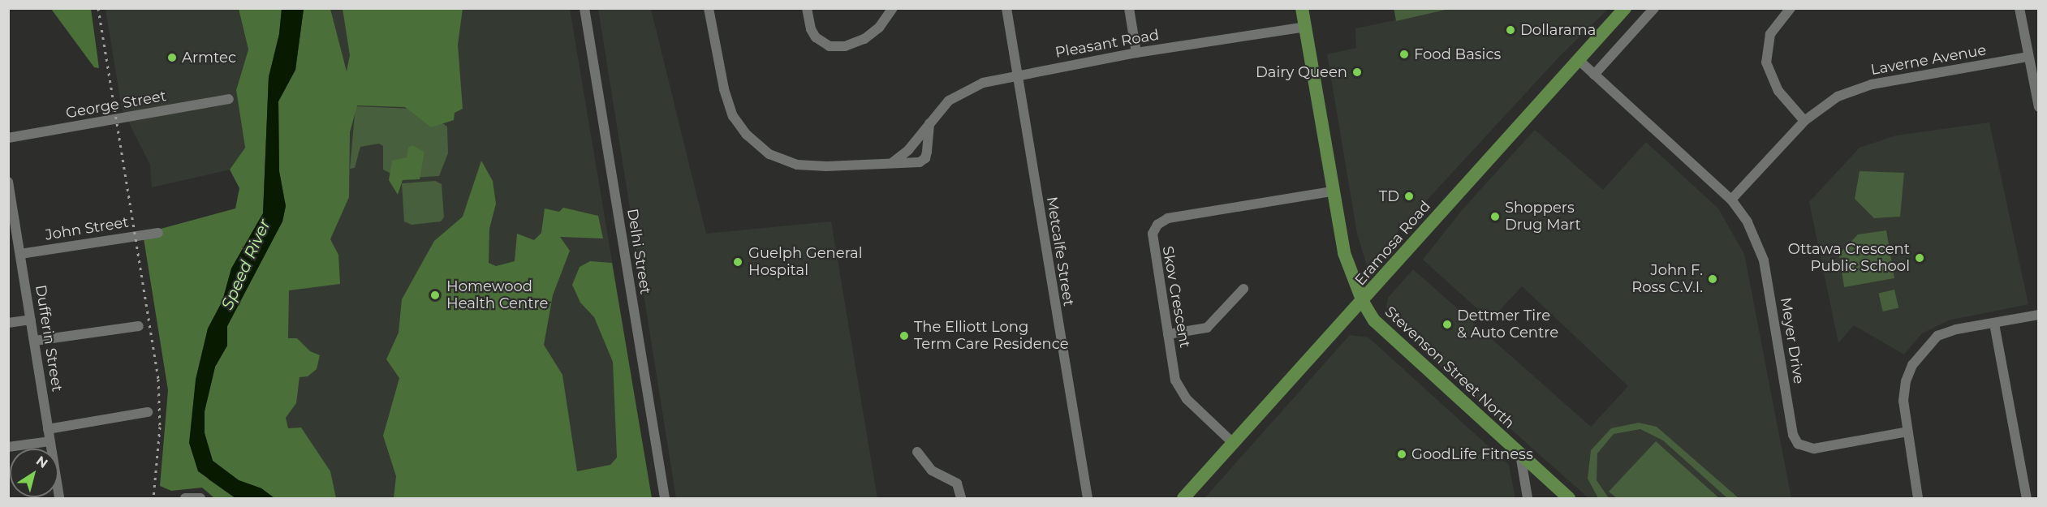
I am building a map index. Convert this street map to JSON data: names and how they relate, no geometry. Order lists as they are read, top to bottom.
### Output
{
  "streets": {
    "main road": ["Eramosa Road", "Stevenson Street North"],
    "street": [
      "Pleasant Road",
      "Laverne Avenue",
      "George Street",
      "John Street",
      "Delhi Street",
      "Metcalfe Street",
      "Skov Crescent",
      "Dufferin Street",
      "Meyer Drive"
    ]
  },
  "crossings": [
    ["Pleasant Road", "Metcalfe Street"],
    ["Pleasant Road", "Stevenson Street North"],
    ["Laverne Avenue", "Meyer Drive"],
    ["John Street", "Dufferin Street"],
    ["Eramosa Road", "Skov Crescent"],
    ["Eramosa Road", "Meyer Drive"],
    ["Eramosa Road", "Stevenson Street North"],
    ["Skov Crescent", "Stevenson Street North"]
  ],
  "water": ["Speed River"],
  "places": [
    "Dollarama",
    "Food Basics",
    "Armtec",
    "Dairy Queen",
    "TD",
    "Shoppers Drug Mart",
    "Ottawa Crescent Public School",
    "Guelph General Hospital",
    "John F. Ross C.V.I.",
    "Homewood Health Centre",
    "Dettmer Tire & Auto Centre",
    "The Elliott Long Term Care Residence",
    "GoodLife Fitness"
  ],
  "north": "top right"
}
